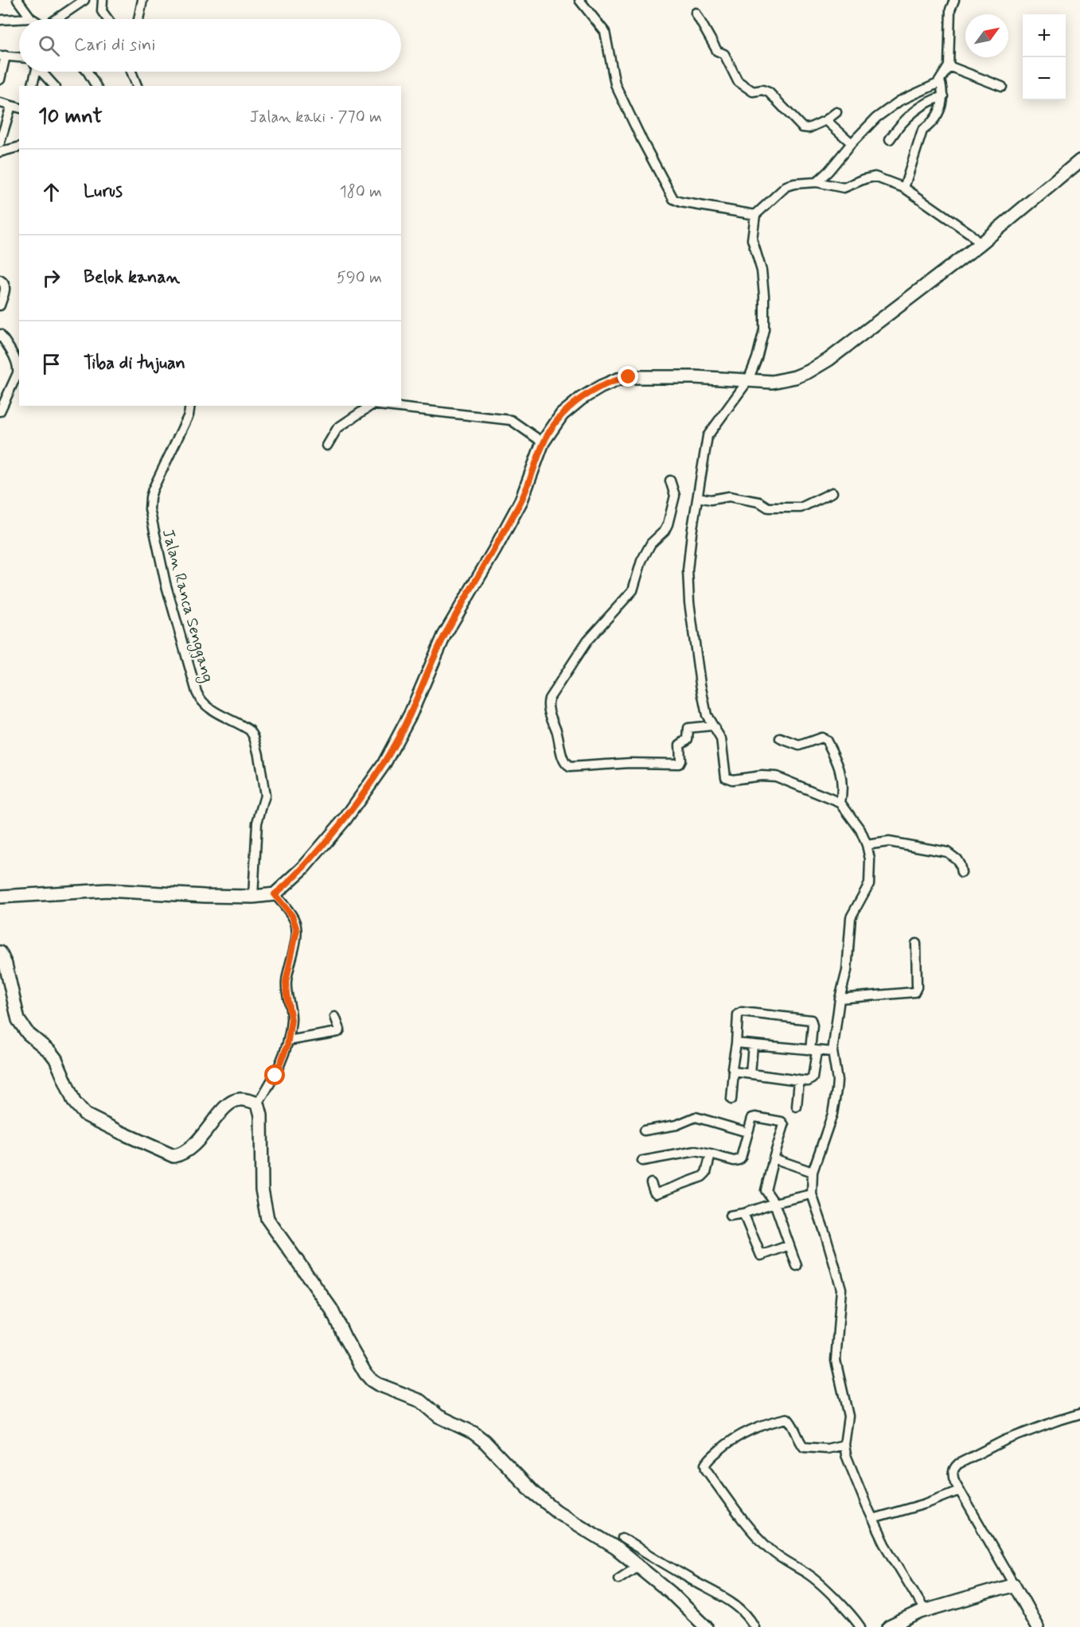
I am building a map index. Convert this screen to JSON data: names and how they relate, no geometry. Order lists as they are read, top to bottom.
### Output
{
  "streets": {
    "street": ["Jalan Ranca Senggang"]
  },
  "north": "top right",
  "page": {
    "map_buttons": ["+", "−"],
    "search": "Cari di sini",
    "heading": ["10 mnt", "Jalan kaki · 770 m"],
    "list": [
      ["Lurus", "180 m"],
      ["Belok kanan", "590 m"],
      "Tiba di tujuan"
    ]
  }
}
